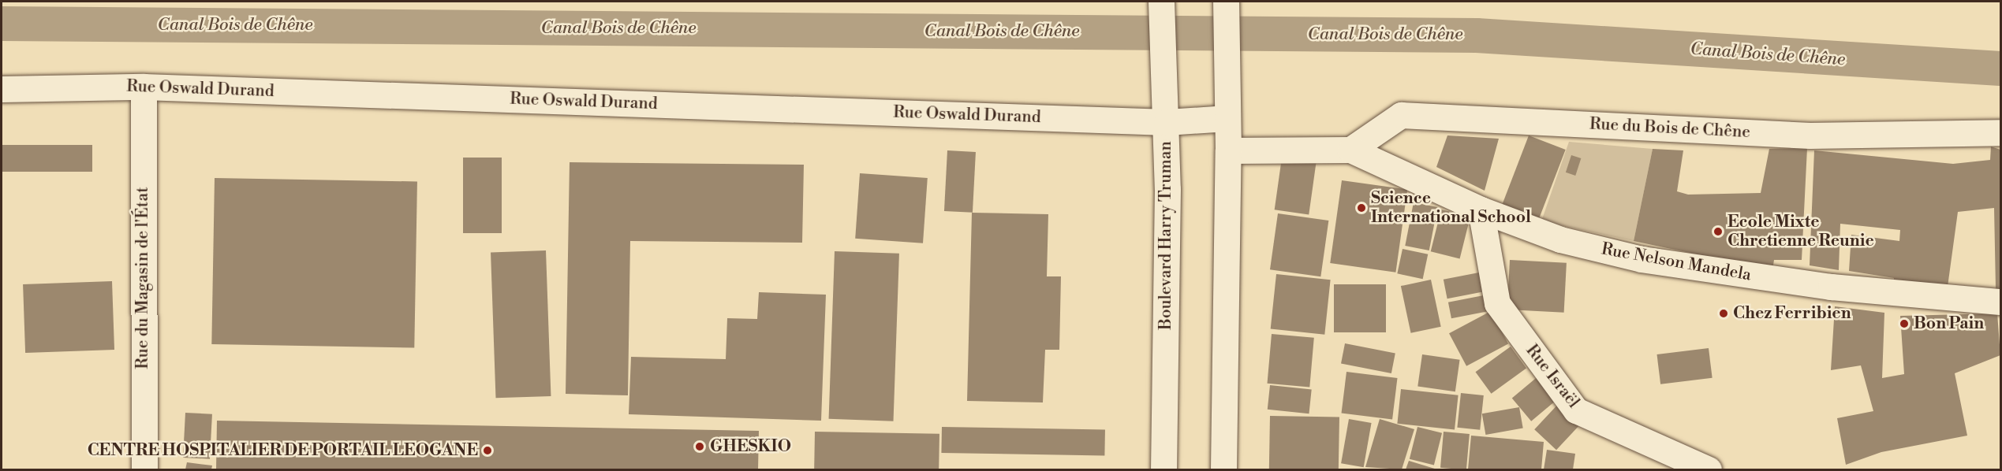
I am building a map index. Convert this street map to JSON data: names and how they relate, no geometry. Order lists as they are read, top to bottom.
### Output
{
  "streets": {
    "street": [
      "Rue Oswald Durand",
      "Rue du Bois de Chêne",
      "Boulevard Harry Truman",
      "Rue Nelson Mandela",
      "Rue du Magasin de l'État",
      "Rue Israël"
    ]
  },
  "crossings": [
    ["Rue Oswald Durand", "Boulevard Harry Truman"],
    ["Rue Oswald Durand", "Rue du Magasin de l'État"],
    ["Rue du Bois de Chêne", "Rue Nelson Mandela"],
    ["Rue Nelson Mandela", "Rue Israël"]
  ],
  "water": ["Canal Bois de Chêne"],
  "places": [
    "Science International School",
    "Ecole Mixte Chretienne Reunie",
    "Chez Ferribien",
    "Bon Pain",
    "GHESKIO",
    "CENTRE HOSPITALIER DE PORTAIL LEOGANE"
  ]
}
